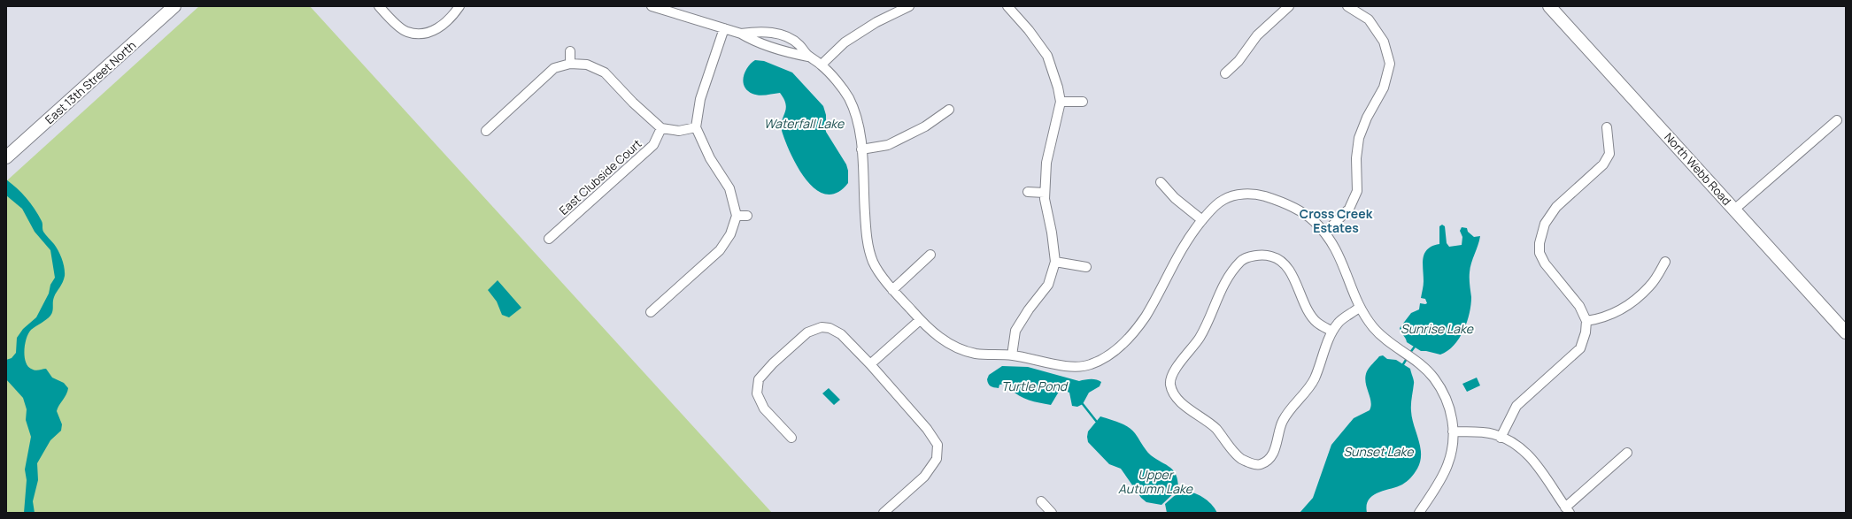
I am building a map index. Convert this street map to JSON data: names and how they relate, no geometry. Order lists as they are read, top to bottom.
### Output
{
  "streets": {
    "main road": ["East 13th Street North", "North Webb Road"],
    "street": ["East Clubside Court"]
  },
  "districts": ["Cross Creek Estates"],
  "water": [
    "Waterfall Lake",
    "Sunrise Lake",
    "Turtle Pond",
    "Sunset Lake",
    "Upper Autumn Lake"
  ]
}
